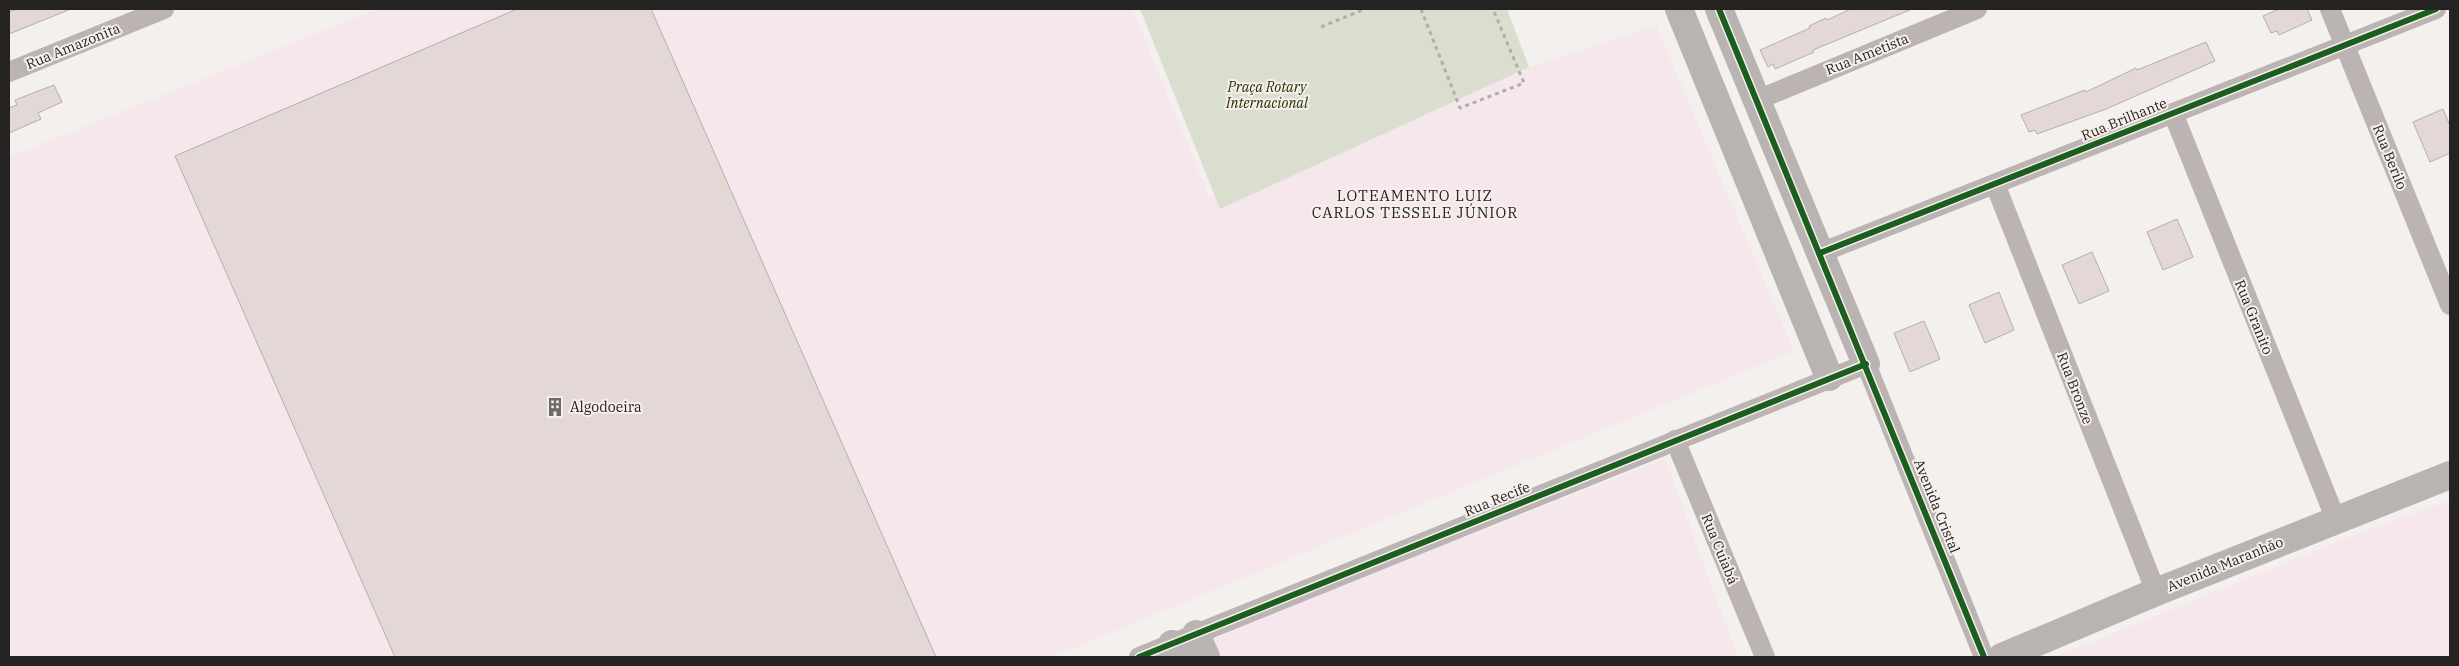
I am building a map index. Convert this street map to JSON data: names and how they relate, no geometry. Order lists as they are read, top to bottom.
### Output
{
  "streets": {
    "street": [
      "Rua Amazonita",
      "Rua Ametista",
      "Rua Brilhante",
      "Rua Berilo",
      "Rua Granito",
      "Rua Bronze",
      "Rua Recife",
      "Avenida Cristal",
      "Rua Cuiabá",
      "Avenida Maranhão"
    ]
  },
  "crossings": [
    ["Rua Brilhante", "Rua Berilo"],
    ["Rua Brilhante", "Rua Granito"],
    ["Rua Brilhante", "Rua Bronze"],
    ["Rua Granito", "Avenida Maranhão"],
    ["Rua Bronze", "Avenida Maranhão"],
    ["Rua Recife", "Avenida Cristal"],
    ["Rua Recife", "Rua Cuiabá"]
  ],
  "districts": ["LOTEAMENTO LUIZ CARLOS TESSELE JÚNIOR"],
  "parks": ["Praça Rotary Internacional"],
  "places": {
    "building": ["Algodoeira"]
  }
}
